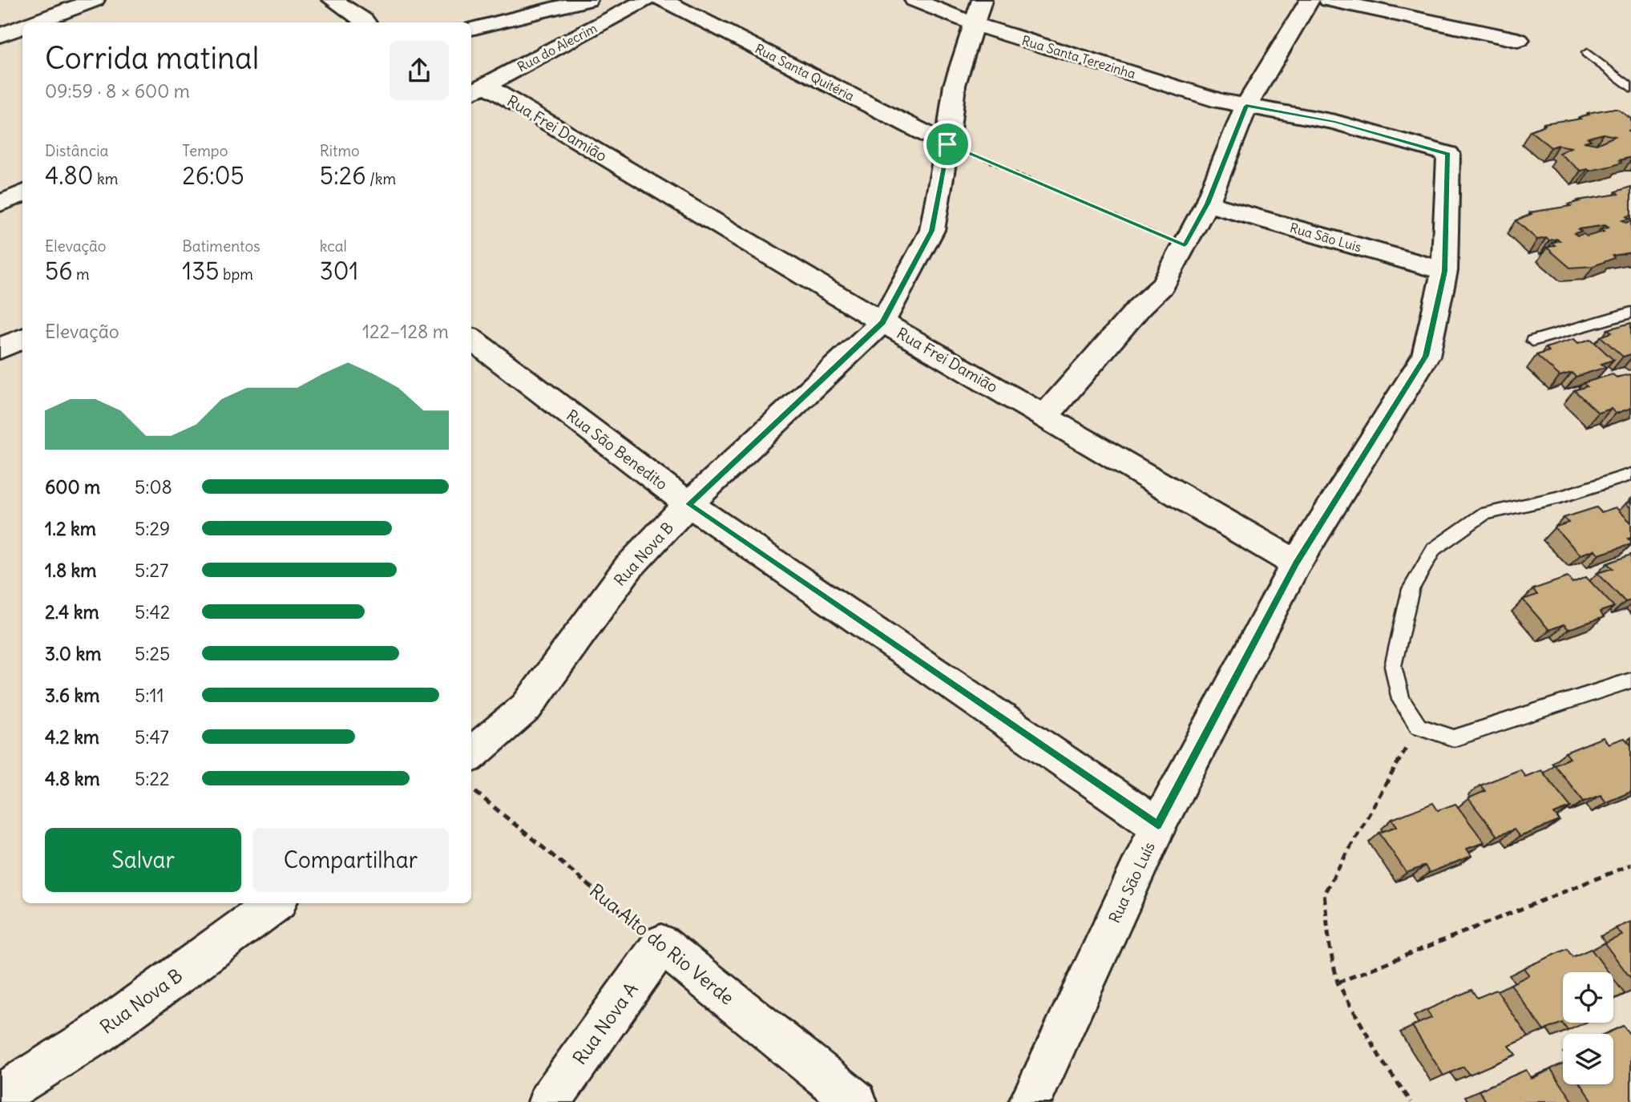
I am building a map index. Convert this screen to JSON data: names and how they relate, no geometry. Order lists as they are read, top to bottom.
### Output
{
  "streets": {
    "street": [
      "Rua do Alecrim",
      "Rua Santa Terezinha",
      "Rua Santa Quitéria",
      "Rua Frei Damião",
      "Rua São Luis",
      "Rua São Benedito",
      "Rua Nova B",
      "Rua São Luís",
      "Rua Alto do Rio Verde",
      "Rua Nova A"
    ]
  },
  "crossings": [
    ["Rua do Alecrim", "Rua Frei Damião"],
    ["Rua Santa Terezinha", "Rua Nova B"],
    ["Rua Santa Terezinha", "Rua São Luís"],
    ["Rua Santa Quitéria", "Rua Nova B"],
    ["Rua Frei Damião", "Rua Nova B"],
    ["Rua Frei Damião", "Rua São Luís"],
    ["Rua São Luis", "Rua São Luís"],
    ["Rua São Benedito", "Rua Nova B"],
    ["Rua São Benedito", "Rua São Luís"],
    ["Rua Alto do Rio Verde", "Rua Nova A"]
  ],
  "page": {
    "heading": ["Corrida matinal", "09:59 · 8 × 600 m"],
    "stats": [
      ["Distância", "4.80 km"],
      ["Tempo", "26:05"],
      ["Ritmo", "5:26 /km"],
      ["Elevação", "56 m"],
      ["Batimentos", "135 bpm"],
      ["kcal", "301"]
    ],
    "chart": ["Elevação", "122–128 m"],
    "list": [
      {
        "name": "600 m",
        "note": "5:08"
      },
      {
        "name": "1.2 km",
        "note": "5:29"
      },
      {
        "name": "1.8 km",
        "note": "5:27"
      },
      {
        "name": "2.4 km",
        "note": "5:42"
      },
      {
        "name": "3.0 km",
        "note": "5:25"
      },
      {
        "name": "3.6 km",
        "note": "5:11"
      },
      {
        "name": "4.2 km",
        "note": "5:47"
      },
      {
        "name": "4.8 km",
        "note": "5:22"
      }
    ],
    "buttons": ["Salvar", "Compartilhar"]
  }
}
